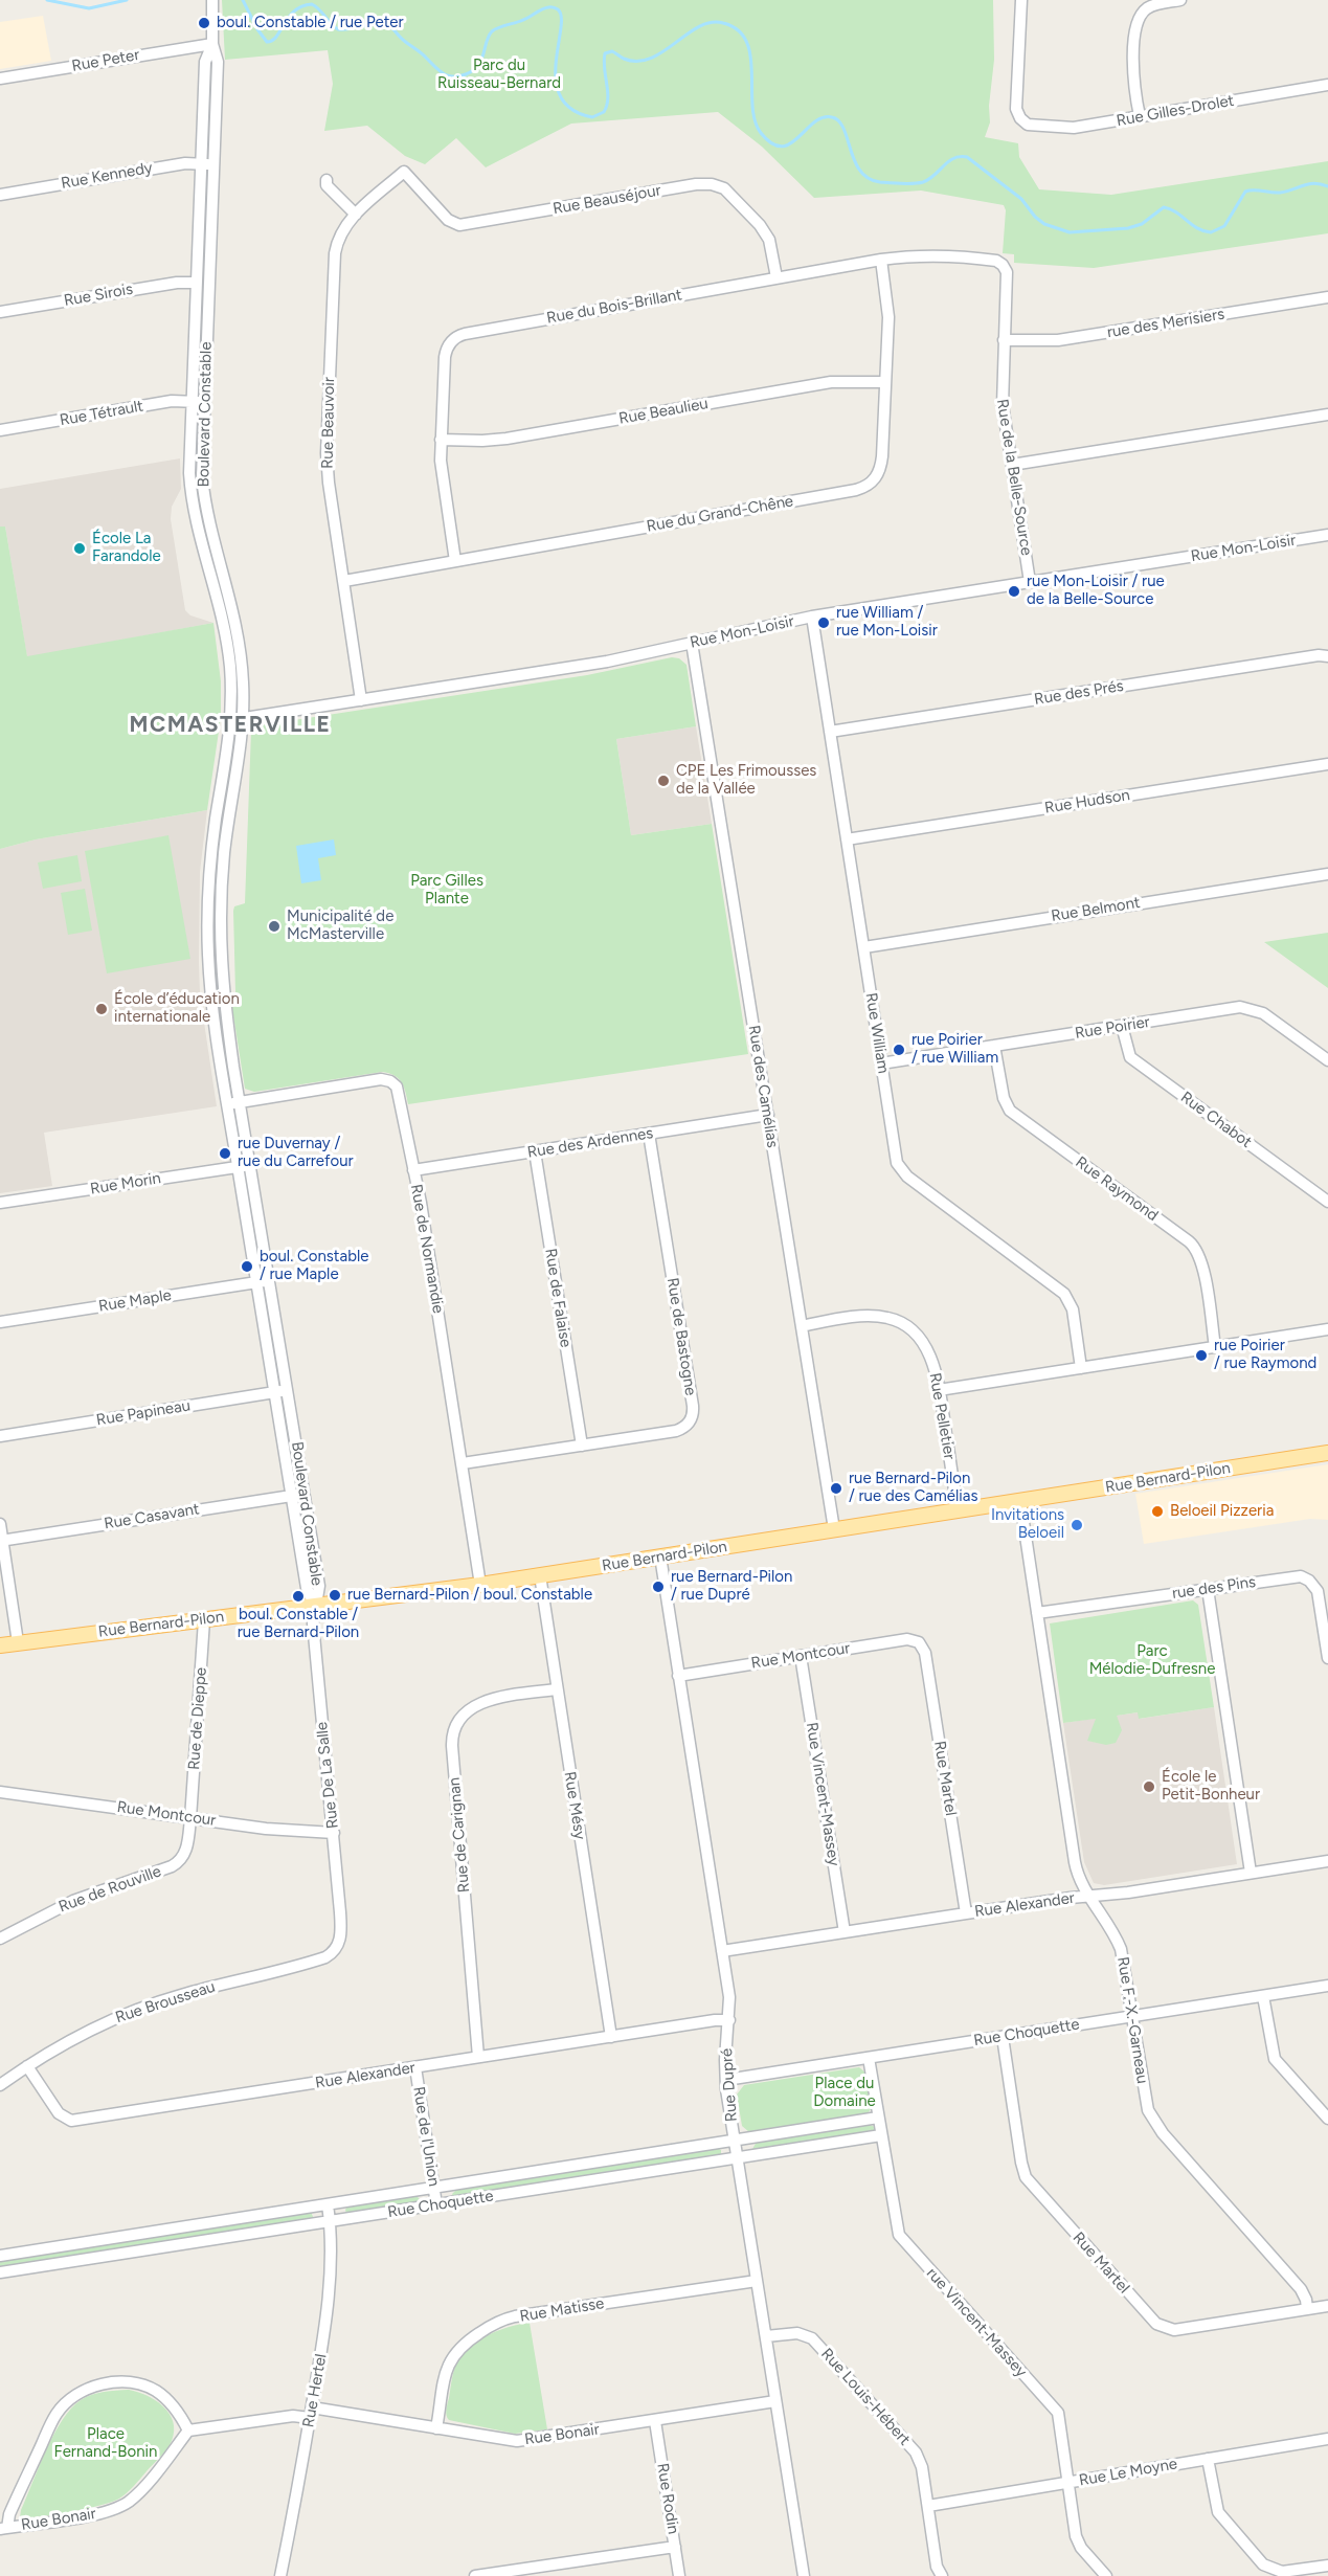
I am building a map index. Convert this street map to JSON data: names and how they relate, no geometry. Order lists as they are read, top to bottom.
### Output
{
  "streets": {
    "main road": ["Rue Bernard-Pilon"],
    "street": [
      "Rue Peter",
      "Rue Gilles-Drolet",
      "Rue Kennedy",
      "Rue Beauséjour",
      "Rue Sirois",
      "Rue du Bois-Brillant",
      "rue des Merisiers",
      "Rue Beaulieu",
      "Rue Tétrault",
      "Boulevard Constable",
      "Rue Beauvoir",
      "Rue de la Belle-Source",
      "Rue du Grand-Chêne",
      "Rue Mon-Loisir",
      "Rue des Prés",
      "Rue Hudson",
      "Rue Belmont",
      "Rue Poirier",
      "Rue William",
      "Rue des Camélias",
      "Rue Chabot",
      "Rue des Ardennes",
      "Rue Morin",
      "Rue Raymond",
      "Rue de Normandie",
      "Rue de Falaise",
      "Rue Maple",
      "Rue de Bastogne",
      "Rue Papineau",
      "Rue Pelletier",
      "Rue Casavant",
      "rue des Pins",
      "Rue Montcour",
      "Rue de Dieppe",
      "Rue De La Salle",
      "Rue Martel",
      "Rue Vincent-Massey",
      "Rue Mésy",
      "Rue de Carignan",
      "Rue de Rouville",
      "Rue Alexander",
      "Rue Brousseau",
      "Rue F.-X.-Garneau",
      "Rue Choquette",
      "Rue Dupré",
      "Rue de l'Union",
      "Rue Matisse",
      "rue Vincent-Massey",
      "Rue Hertel",
      "Rue Louis-Hébert",
      "Rue Bonair",
      "Rue Le Moyne",
      "Rue Rodin"
    ]
  },
  "crossings": [
    ["Rue Peter", "Boulevard Constable"],
    ["Rue Kennedy", "Boulevard Constable"],
    ["Rue Beauséjour", "Rue du Bois-Brillant"],
    ["Rue Beauséjour", "Rue Beauvoir"],
    ["Rue Sirois", "Boulevard Constable"],
    ["Rue du Bois-Brillant", "Rue Beaulieu"],
    ["Rue du Bois-Brillant", "Rue de la Belle-Source"],
    ["Rue du Bois-Brillant", "Rue du Grand-Chêne"],
    ["rue des Merisiers", "Rue de la Belle-Source"],
    ["Rue Beaulieu", "Rue du Grand-Chêne"],
    ["Rue Tétrault", "Boulevard Constable"],
    ["Boulevard Constable", "Rue Mon-Loisir"],
    ["Boulevard Constable", "Rue Morin"],
    ["Boulevard Constable", "Rue de Normandie"],
    ["Boulevard Constable", "Rue Maple"],
    ["Boulevard Constable", "Rue Papineau"],
    ["Boulevard Constable", "Rue Bernard-Pilon"],
    ["Boulevard Constable", "Rue Casavant"],
    ["Boulevard Constable", "Rue De La Salle"],
    ["Rue Beauvoir", "Rue du Grand-Chêne"],
    ["Rue Beauvoir", "Rue Mon-Loisir"],
    ["Rue de la Belle-Source", "Rue Mon-Loisir"],
    ["Rue Mon-Loisir", "Rue William"],
    ["Rue Mon-Loisir", "Rue des Camélias"],
    ["Rue des Prés", "Rue William"],
    ["Rue Hudson", "Rue William"],
    ["Rue Belmont", "Rue William"],
    ["Rue Poirier", "Rue William"],
    ["Rue Poirier", "Rue Chabot"],
    ["Rue Poirier", "Rue Raymond"],
    ["Rue des Camélias", "Rue des Ardennes"],
    ["Rue des Camélias", "Rue Pelletier"],
    ["Rue des Camélias", "Rue Bernard-Pilon"],
    ["Rue des Ardennes", "Rue de Normandie"],
    ["Rue des Ardennes", "Rue de Falaise"],
    ["Rue des Ardennes", "Rue de Bastogne"],
    ["Rue de Normandie", "Rue de Bastogne"],
    ["Rue de Normandie", "Rue Bernard-Pilon"],
    ["Rue de Falaise", "Rue de Bastogne"],
    ["Rue Pelletier", "Rue Bernard-Pilon"],
    ["Rue Bernard-Pilon", "Rue de Dieppe"],
    ["Rue Bernard-Pilon", "Rue De La Salle"],
    ["Rue Bernard-Pilon", "Rue Mésy"],
    ["Rue Bernard-Pilon", "Rue F.-X.-Garneau"],
    ["Rue Bernard-Pilon", "Rue Dupré"],
    ["rue des Pins", "Rue F.-X.-Garneau"],
    ["Rue Montcour", "Rue de Dieppe"],
    ["Rue Montcour", "Rue De La Salle"],
    ["Rue Montcour", "Rue Martel"],
    ["Rue Montcour", "Rue Vincent-Massey"],
    ["Rue Montcour", "Rue de Rouville"],
    ["Rue Montcour", "Rue Dupré"],
    ["Rue de Dieppe", "Rue de Rouville"],
    ["Rue De La Salle", "Rue Brousseau"],
    ["Rue Martel", "Rue Alexander"],
    ["Rue Martel", "Rue F.-X.-Garneau"],
    ["Rue Martel", "Rue Choquette"],
    ["Rue Vincent-Massey", "Rue Alexander"],
    ["Rue Mésy", "Rue de Carignan"],
    ["Rue Mésy", "Rue Alexander"],
    ["Rue de Carignan", "Rue Alexander"],
    ["Rue Alexander", "Rue Brousseau"],
    ["Rue Alexander", "Rue F.-X.-Garneau"],
    ["Rue Alexander", "Rue Dupré"],
    ["Rue Alexander", "Rue de l'Union"],
    ["Rue F.-X.-Garneau", "Rue Choquette"],
    ["Rue Choquette", "Rue Dupré"],
    ["Rue Choquette", "Rue de l'Union"],
    ["Rue Choquette", "rue Vincent-Massey"],
    ["Rue Choquette", "Rue Hertel"],
    ["Rue Dupré", "Rue Matisse"],
    ["Rue Dupré", "Rue Louis-Hébert"],
    ["Rue Dupré", "Rue Bonair"],
    ["Rue Matisse", "Rue Bonair"],
    ["rue Vincent-Massey", "Rue Le Moyne"],
    ["Rue Hertel", "Rue Bonair"],
    ["Rue Louis-Hébert", "Rue Le Moyne"],
    ["Rue Bonair", "Rue Rodin"]
  ],
  "districts": ["MCMASTERVILLE"],
  "parks": [
    "Parc du Ruisseau-Bernard",
    "Parc Gilles Plante",
    "Parc Mélodie-Dufresne",
    "Place du Domaine",
    "Place Fernand-Bonin"
  ],
  "places": [
    "boul. Constable / rue Peter",
    "École La Farandole",
    "rue Mon-Loisir / rue de la Belle-Source",
    "rue William / rue Mon-Loisir",
    "CPE Les Frimousses de la Vallée",
    "Municipalité de McMasterville",
    "École d’éducation internationale",
    "rue Poirier / rue William",
    "rue Duvernay / rue du Carrefour",
    "boul. Constable / rue Maple",
    "rue Poirier / rue Raymond",
    "rue Bernard-Pilon / rue des Camélias",
    "Beloeil Pizzeria",
    "Invitations Beloeil",
    "rue Bernard-Pilon / rue Dupré",
    "rue Bernard-Pilon / boul. Constable",
    "boul. Constable / rue Bernard-Pilon",
    "École le Petit-Bonheur"
  ]
}
